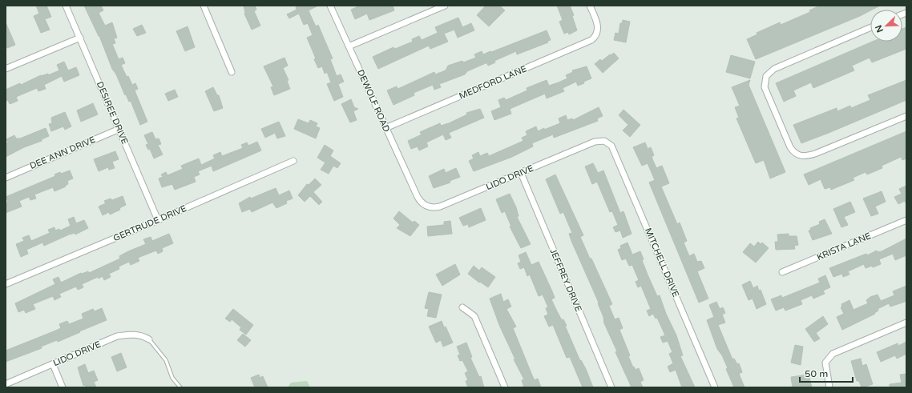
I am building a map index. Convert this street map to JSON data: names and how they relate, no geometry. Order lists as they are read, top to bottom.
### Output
{
  "streets": {
    "street": [
      "MEDFORD LANE",
      "DEWOLF ROAD",
      "DESIREE DRIVE",
      "DEE ANN DRIVE",
      "LIDO DRIVE",
      "GERTRUDE DRIVE",
      "KRISTA LANE",
      "MITCHELL DRIVE",
      "JEFFREY DRIVE"
    ]
  },
  "crossings": [
    ["MEDFORD LANE", "DEWOLF ROAD"],
    ["DEWOLF ROAD", "LIDO DRIVE"],
    ["DESIREE DRIVE", "DEE ANN DRIVE"],
    ["DESIREE DRIVE", "GERTRUDE DRIVE"],
    ["LIDO DRIVE", "MITCHELL DRIVE"],
    ["LIDO DRIVE", "JEFFREY DRIVE"]
  ],
  "scale_bar": "50 m",
  "north": "bottom left"
}
